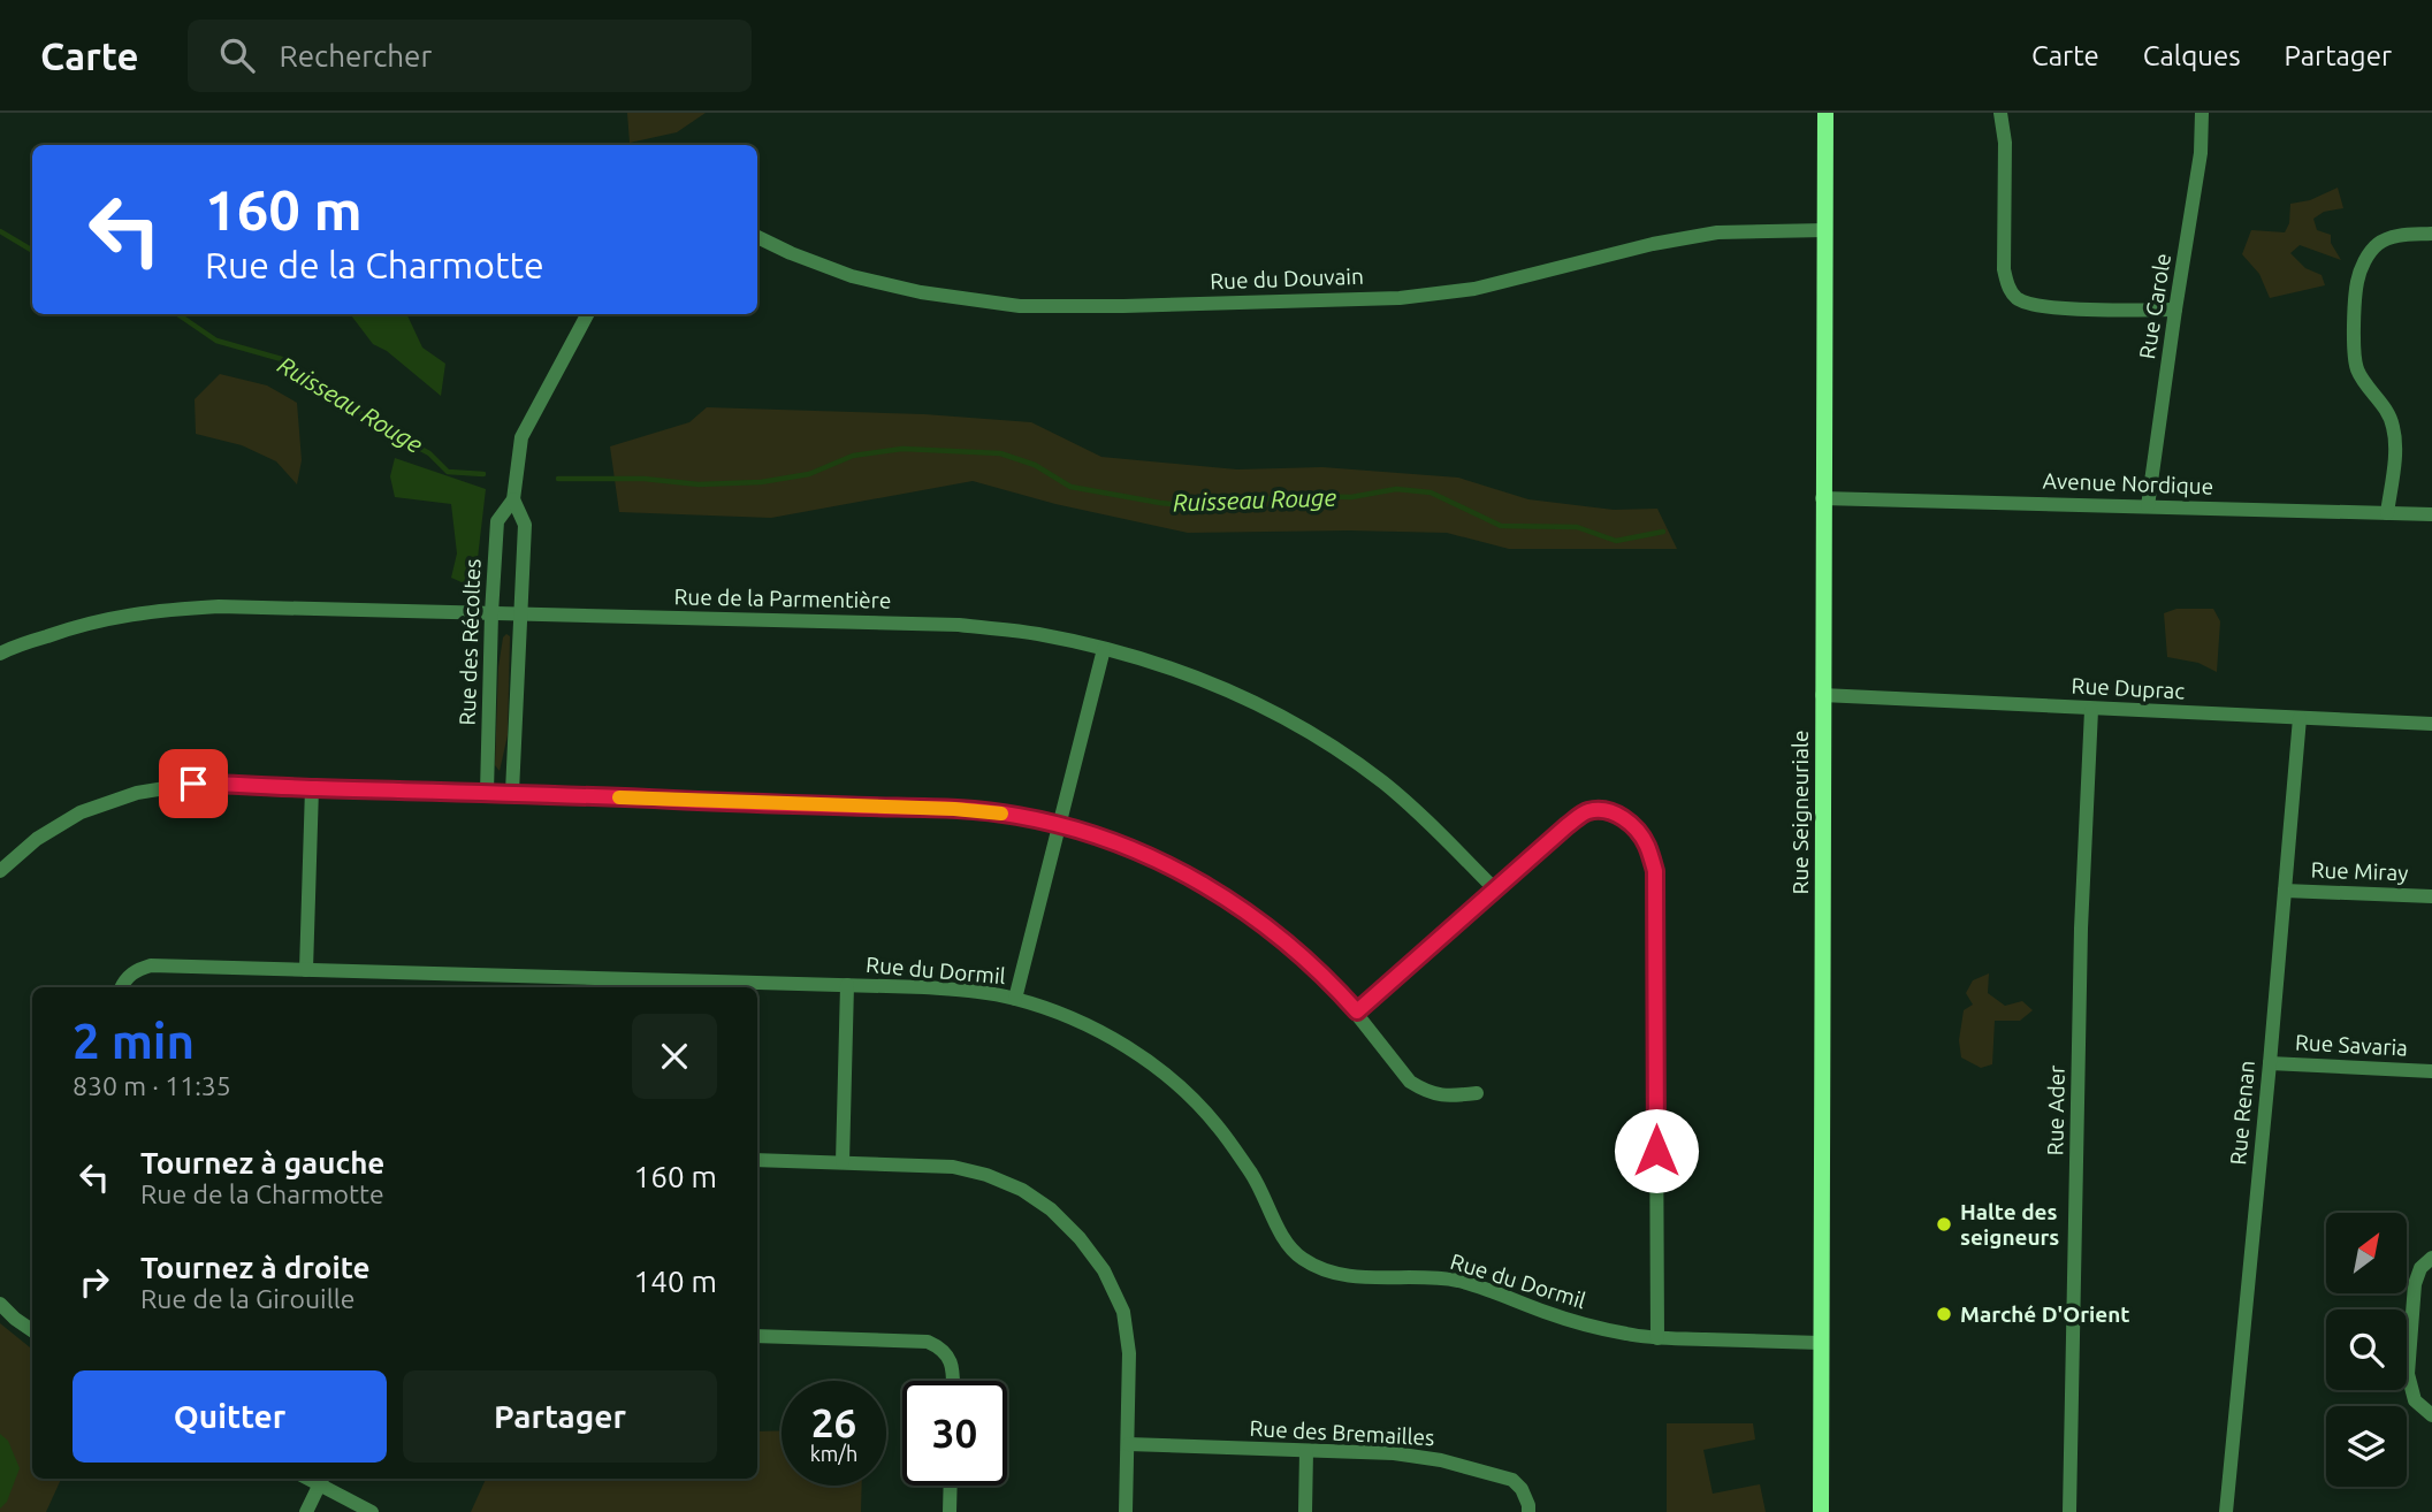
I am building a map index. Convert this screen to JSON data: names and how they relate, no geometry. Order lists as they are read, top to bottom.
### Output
{
  "streets": {
    "street": [
      "Rue du Douvain",
      "Rue Carole",
      "Avenue Nordique",
      "Rue de la Parmentière",
      "Rue des Récoltes",
      "Rue Duprac",
      "Rue Seigneuriale",
      "Rue Miray",
      "Rue du Dormil",
      "Rue Savaria",
      "Rue Ader",
      "Rue Renan",
      "Rue des Bremailles"
    ]
  },
  "crossings": [
    ["Rue du Douvain", "Rue Seigneuriale"],
    ["Rue Carole", "Avenue Nordique"],
    ["Avenue Nordique", "Rue Seigneuriale"],
    ["Rue de la Parmentière", "Rue des Récoltes"],
    ["Rue Duprac", "Rue Seigneuriale"],
    ["Rue Duprac", "Rue Ader"],
    ["Rue Duprac", "Rue Renan"],
    ["Rue Seigneuriale", "Rue du Dormil"],
    ["Rue Miray", "Rue Renan"],
    ["Rue Savaria", "Rue Renan"]
  ],
  "water": ["Ruisseau Rouge"],
  "places": ["Halte des seigneurs", "Marché D'Orient"],
  "north": "top right",
  "page": {
    "header": "Carte",
    "search": "Rechercher",
    "nav": ["Carte", "Calques", "Partager"],
    "turn": ["160 m", "Rue de la Charmotte"],
    "heading": ["2 min", "830 m · 11:35"],
    "list": [
      {
        "name": "Tournez à gauche",
        "note": "Rue de la Charmotte",
        "value": "160 m"
      },
      {
        "name": "Tournez à droite",
        "note": "Rue de la Girouille",
        "value": "140 m"
      }
    ],
    "buttons": ["Quitter", "Partager"],
    "speed": "26 km/h",
    "limit": "30"
  }
}
